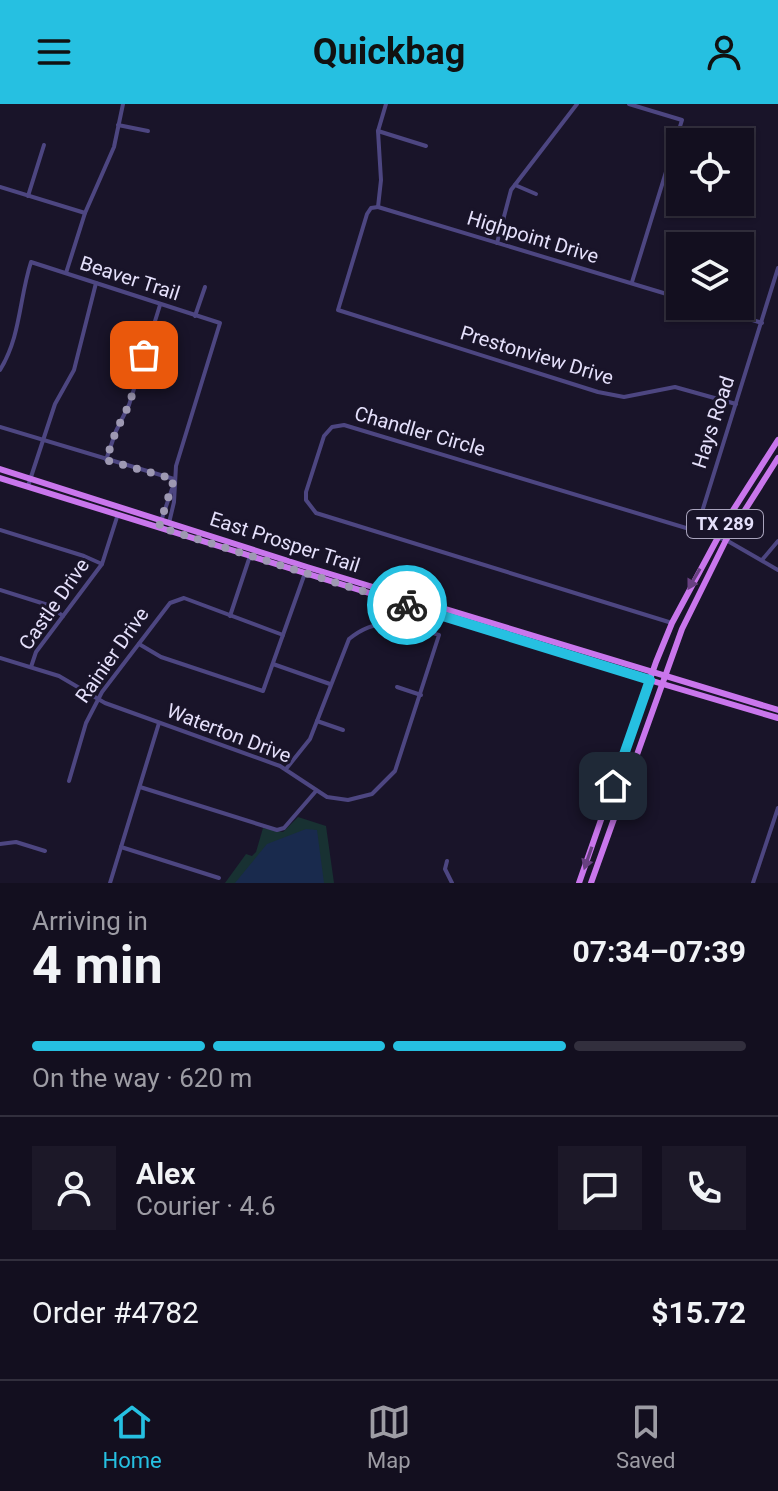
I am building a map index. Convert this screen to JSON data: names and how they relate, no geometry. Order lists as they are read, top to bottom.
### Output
{
  "streets": {
    "main road": ["TX 289", "East Prosper Trail"],
    "street": [
      "Highpoint Drive",
      "Beaver Trail",
      "Prestonview Drive",
      "Hays Road",
      "Chandler Circle",
      "Castle Drive",
      "Rainier Drive",
      "Waterton Drive"
    ]
  },
  "crossings": [
    ["Highpoint Drive", "Prestonview Drive"],
    ["Prestonview Drive", "Hays Road"],
    ["Hays Road", "Chandler Circle"],
    ["Chandler Circle", "TX 289"],
    ["TX 289", "East Prosper Trail"],
    ["East Prosper Trail", "Castle Drive"],
    ["Castle Drive", "Waterton Drive"],
    ["Rainier Drive", "Waterton Drive"]
  ],
  "page": {
    "header": "Quickbag",
    "heading": ["4 min", "Arriving in", "07:34–07:39"],
    "panel": [
      "Alex",
      "Courier · 4.6",
      "Order #4782",
      "$15.72"
    ],
    "bar": "On the way · 620 m",
    "tabs": ["Home", "Map", "Saved"]
  }
}
